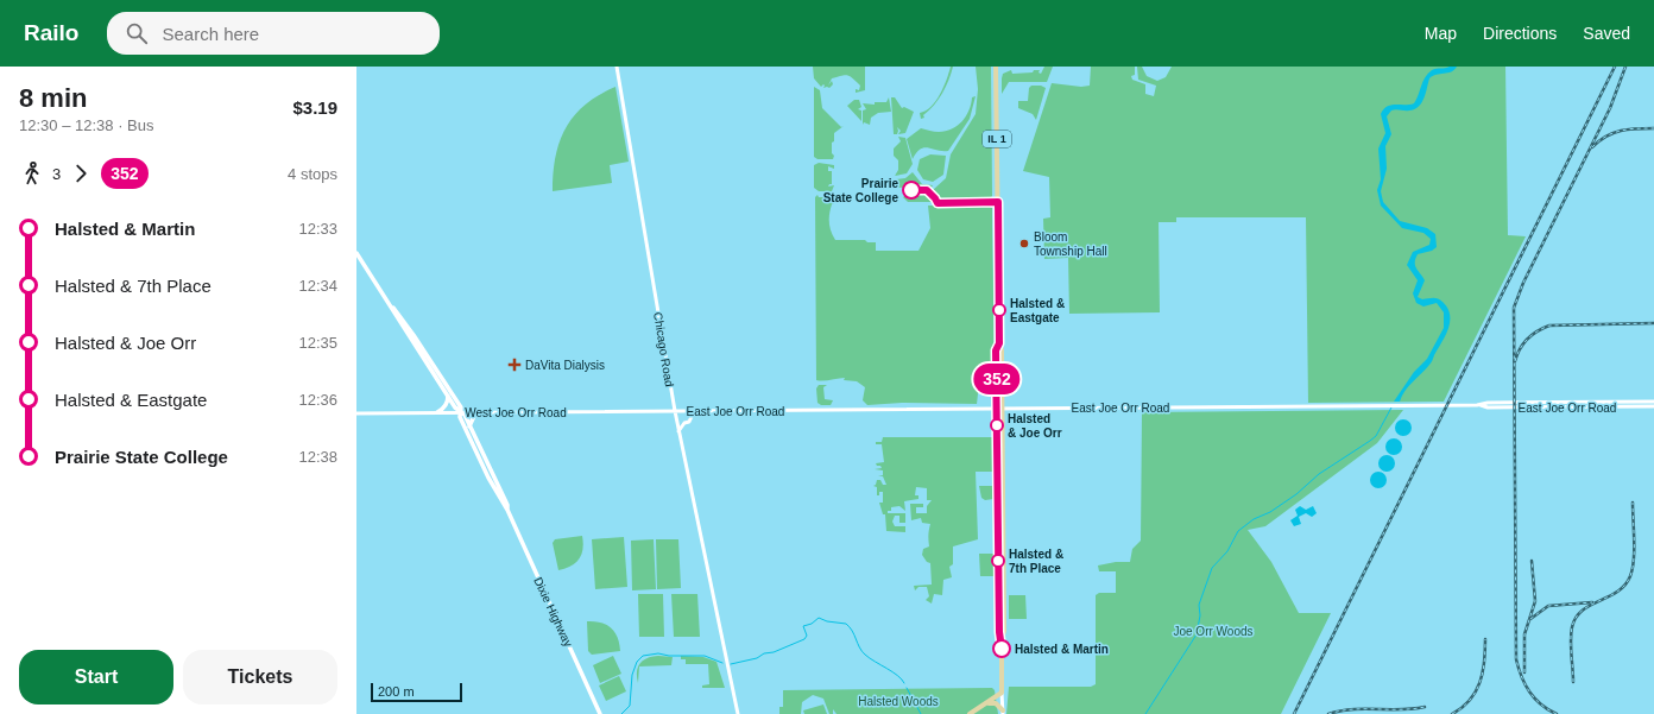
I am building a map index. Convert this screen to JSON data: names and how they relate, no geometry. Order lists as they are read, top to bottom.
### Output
{
  "streets": {
    "main road": ["IL 1", "Dixie Highway"],
    "street": ["Chicago Road", "East Joe Orr Road", "West Joe Orr Road"]
  },
  "crossings": [
    ["IL 1", "East Joe Orr Road"],
    ["Chicago Road", "East Joe Orr Road"],
    ["Chicago Road", "West Joe Orr Road"],
    ["East Joe Orr Road", "West Joe Orr Road"],
    ["West Joe Orr Road", "Dixie Highway"]
  ],
  "parks": ["Joe Orr Woods", "Halsted Woods"],
  "places": {
    "other": [
      "Prairie State College",
      "Bloom Township Hall",
      "Halsted & Eastgate",
      "Halsted & Joe Orr",
      "Halsted & 7th Place",
      "Halsted & Martin"
    ],
    "health": ["DaVita Dialysis"]
  },
  "lines": ["bus line 352"],
  "scale_bar": "200 m",
  "page": {
    "header": "Railo",
    "search": "Search here",
    "nav": ["Map", "Directions", "Saved"],
    "heading": ["8 min", "12:30 – 12:38 · Bus", "$3.19"],
    "on_map": "352",
    "legs": ["3", "352", "4 stops"],
    "list": [
      {
        "name": "Halsted & Martin",
        "value": "12:33"
      },
      {
        "name": "Halsted & 7th Place",
        "value": "12:34"
      },
      {
        "name": "Halsted & Joe Orr",
        "value": "12:35"
      },
      {
        "name": "Halsted & Eastgate",
        "value": "12:36"
      },
      {
        "name": "Prairie State College",
        "value": "12:38"
      }
    ],
    "buttons": ["Start", "Tickets"],
    "scale": "200 m"
  }
}
